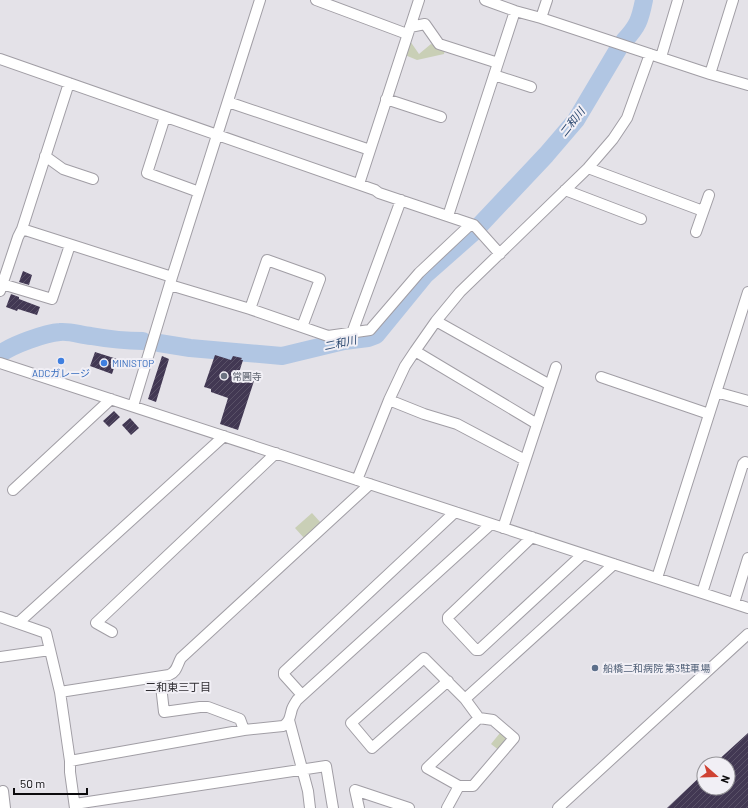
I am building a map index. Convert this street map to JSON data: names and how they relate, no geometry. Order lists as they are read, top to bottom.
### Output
{
  "districts": ["二和東三丁目"],
  "water": ["二和川"],
  "places": [
    "ADCガレージ",
    "MINISTOP",
    "常圓寺",
    "船橋二和病院 第3駐車場"
  ],
  "scale_bar": "50 m",
  "north": "right"
}
